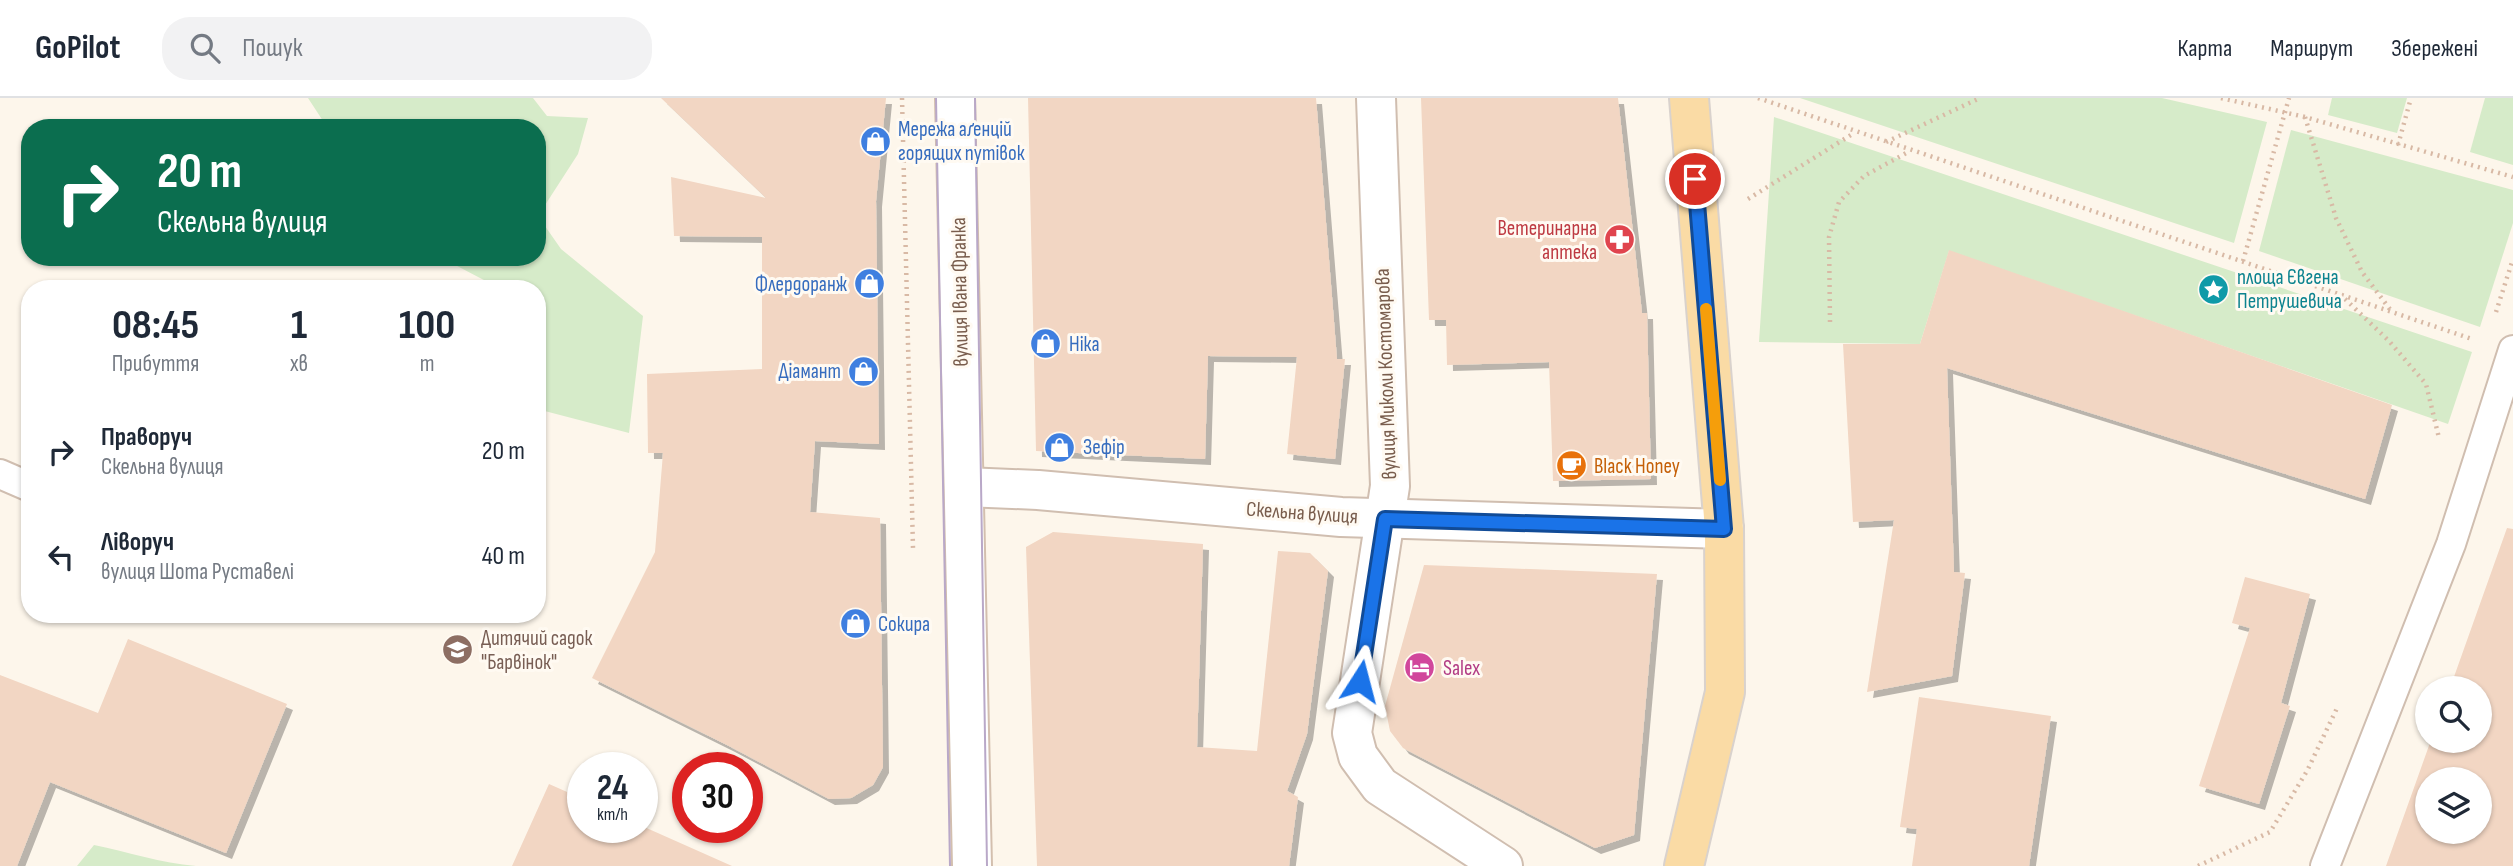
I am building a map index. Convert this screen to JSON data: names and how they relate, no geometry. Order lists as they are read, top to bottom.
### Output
{
  "streets": {
    "street": ["вулиця Івана Франка", "вулиця Миколи Костомарова", "Скельна вулиця"]
  },
  "crossings": [
    ["вулиця Івана Франка", "Скельна вулиця"],
    ["вулиця Миколи Костомарова", "Скельна вулиця"]
  ],
  "places": {
    "shop": [
      "Мережа аґенцій горящих путівок",
      "Флердоранж",
      "Ніка",
      "Діамант",
      "Зефір",
      "Сокира"
    ],
    "pharmacy": ["Ветеринарна аптека"],
    "place": ["площа Євгена Петрушевича"],
    "cafe": ["Black Honey"],
    "school or university": ["Дитячий садок \"Барвінок\""],
    "hotel": ["Salex"]
  },
  "page": {
    "header": "GoPilot",
    "search": "Пошук",
    "nav": ["Карта", "Маршрут", "Збережені"],
    "turn": ["20 m", "Скельна вулиця"],
    "eta": [
      "08:45",
      "Прибуття",
      "1",
      "хв",
      "100",
      "m"
    ],
    "list": [
      {
        "name": "Праворуч",
        "note": "Скельна вулиця",
        "value": "20 m"
      },
      {
        "name": "Ліворуч",
        "note": "вулиця Шота Руставелі",
        "value": "40 m"
      }
    ],
    "speed": "24 km/h",
    "limit": "30"
  }
}
